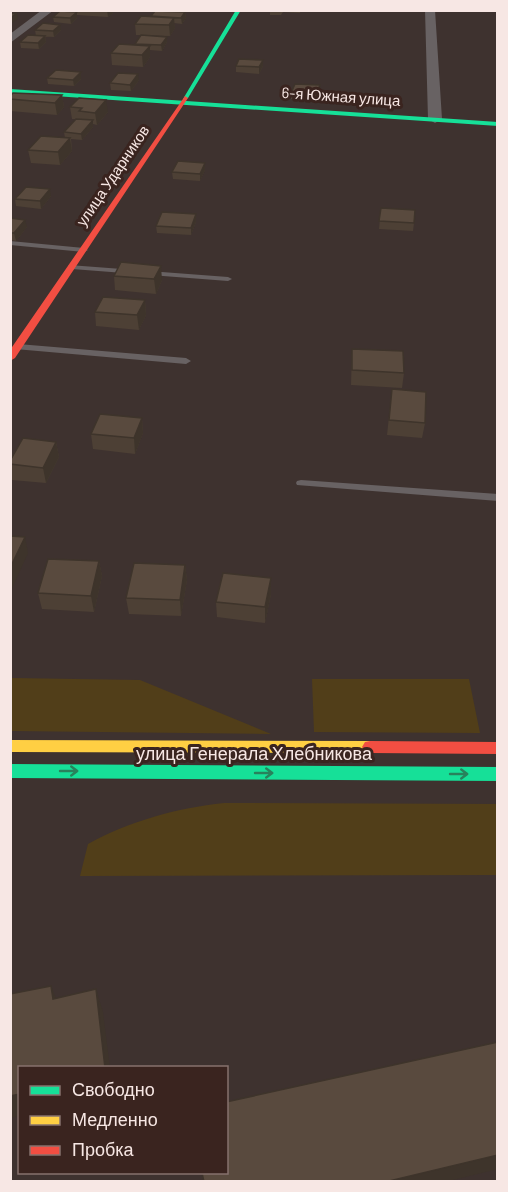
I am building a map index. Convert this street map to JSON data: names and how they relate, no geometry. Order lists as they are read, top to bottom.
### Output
{
  "streets": {
    "street": ["6-я Южная улица", "улица Ударников", "улица Генерала Хлебникова"]
  },
  "crossings": [
    ["6-я Южная улица", "улица Ударников"]
  ],
  "legend": ["Свободно", "Медленно", "Пробка"]
}
